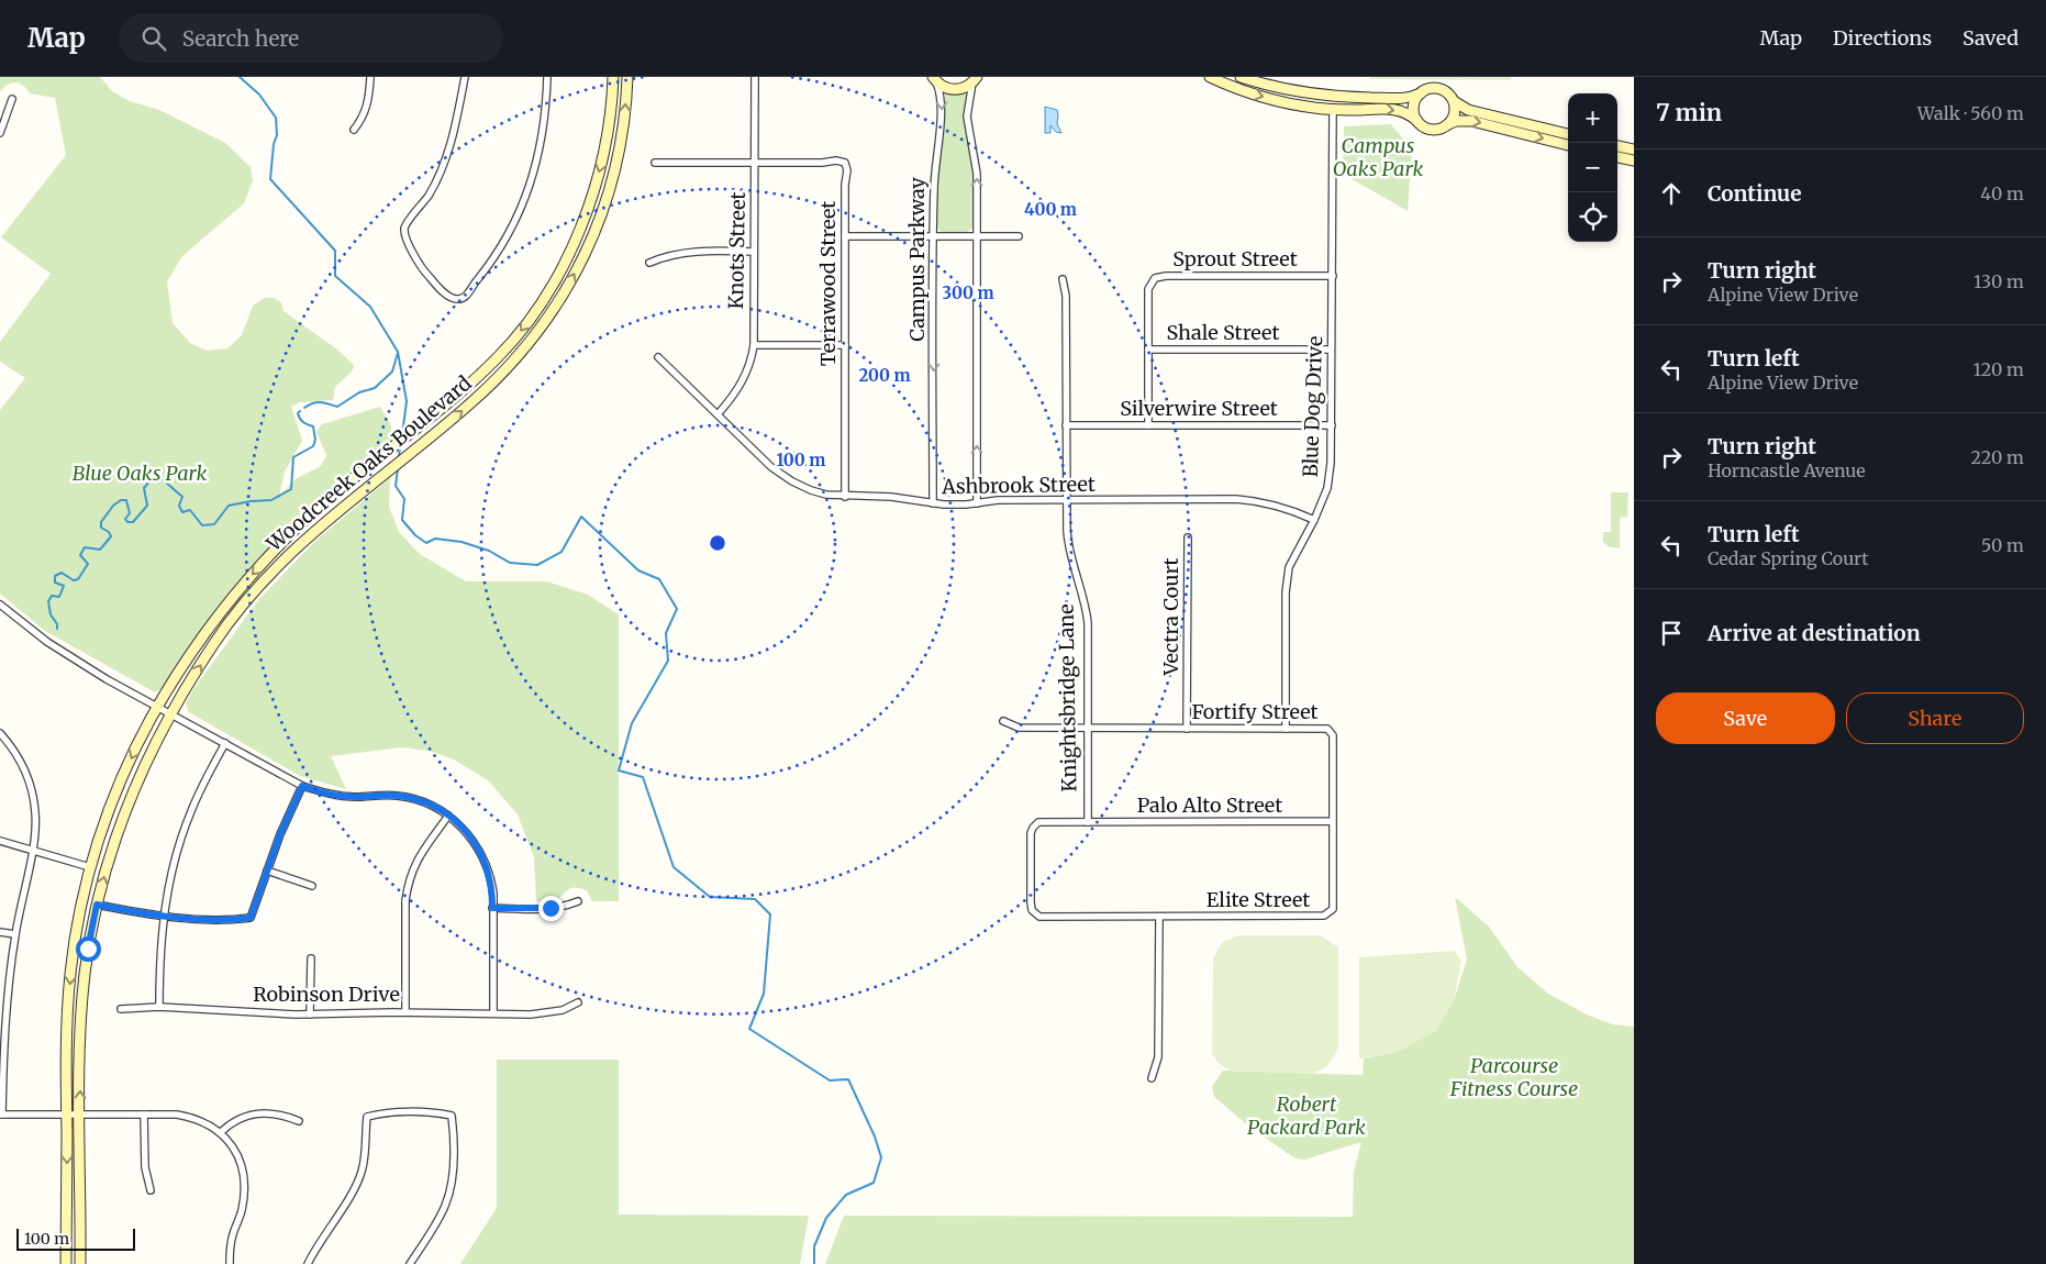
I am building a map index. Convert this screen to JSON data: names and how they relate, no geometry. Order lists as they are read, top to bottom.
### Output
{
  "streets": {
    "main road": ["Woodcreek Oaks Boulevard"],
    "street": [
      "Knots Street",
      "Campus Parkway",
      "Sprout Street",
      "Terrawood Street",
      "Shale Street",
      "Blue Dog Drive",
      "Silverwire Street",
      "Ashbrook Street",
      "Vectra Court",
      "Knightsbridge Lane",
      "Fortify Street",
      "Palo Alto Street",
      "Elite Street",
      "Robinson Drive"
    ]
  },
  "crossings": [
    ["Knots Street", "Terrawood Street"],
    ["Knots Street", "Ashbrook Street"],
    ["Campus Parkway", "Ashbrook Street"],
    ["Sprout Street", "Shale Street"],
    ["Sprout Street", "Blue Dog Drive"],
    ["Sprout Street", "Silverwire Street"],
    ["Terrawood Street", "Ashbrook Street"],
    ["Shale Street", "Blue Dog Drive"],
    ["Blue Dog Drive", "Silverwire Street"],
    ["Blue Dog Drive", "Ashbrook Street"],
    ["Blue Dog Drive", "Fortify Street"],
    ["Silverwire Street", "Knightsbridge Lane"],
    ["Ashbrook Street", "Knightsbridge Lane"],
    ["Vectra Court", "Fortify Street"],
    ["Knightsbridge Lane", "Fortify Street"],
    ["Knightsbridge Lane", "Palo Alto Street"],
    ["Fortify Street", "Palo Alto Street"],
    ["Fortify Street", "Elite Street"],
    ["Palo Alto Street", "Elite Street"]
  ],
  "parks": [
    "Campus Oaks Park",
    "Blue Oaks Park",
    "Parcourse Fitness Course",
    "Robert Packard Park"
  ],
  "scale_bar": "100 m",
  "page": {
    "header": "Map",
    "search": "Search here",
    "nav": ["Map", "Directions", "Saved"],
    "heading": ["7 min", "Walk · 560 m"],
    "map_buttons": ["+", "−"],
    "list": [
      ["Continue", "40 m"],
      ["Turn right", "Alpine View Drive", "130 m"],
      ["Turn left", "Alpine View Drive", "120 m"],
      ["Turn right", "Horncastle Avenue", "220 m"],
      ["Turn left", "Cedar Spring Court", "50 m"],
      "Arrive at destination"
    ],
    "buttons": ["Save", "Share"],
    "scale": "100 m"
  },
  "rings": [
    "400 m",
    "300 m",
    "200 m",
    "100 m"
  ]
}
